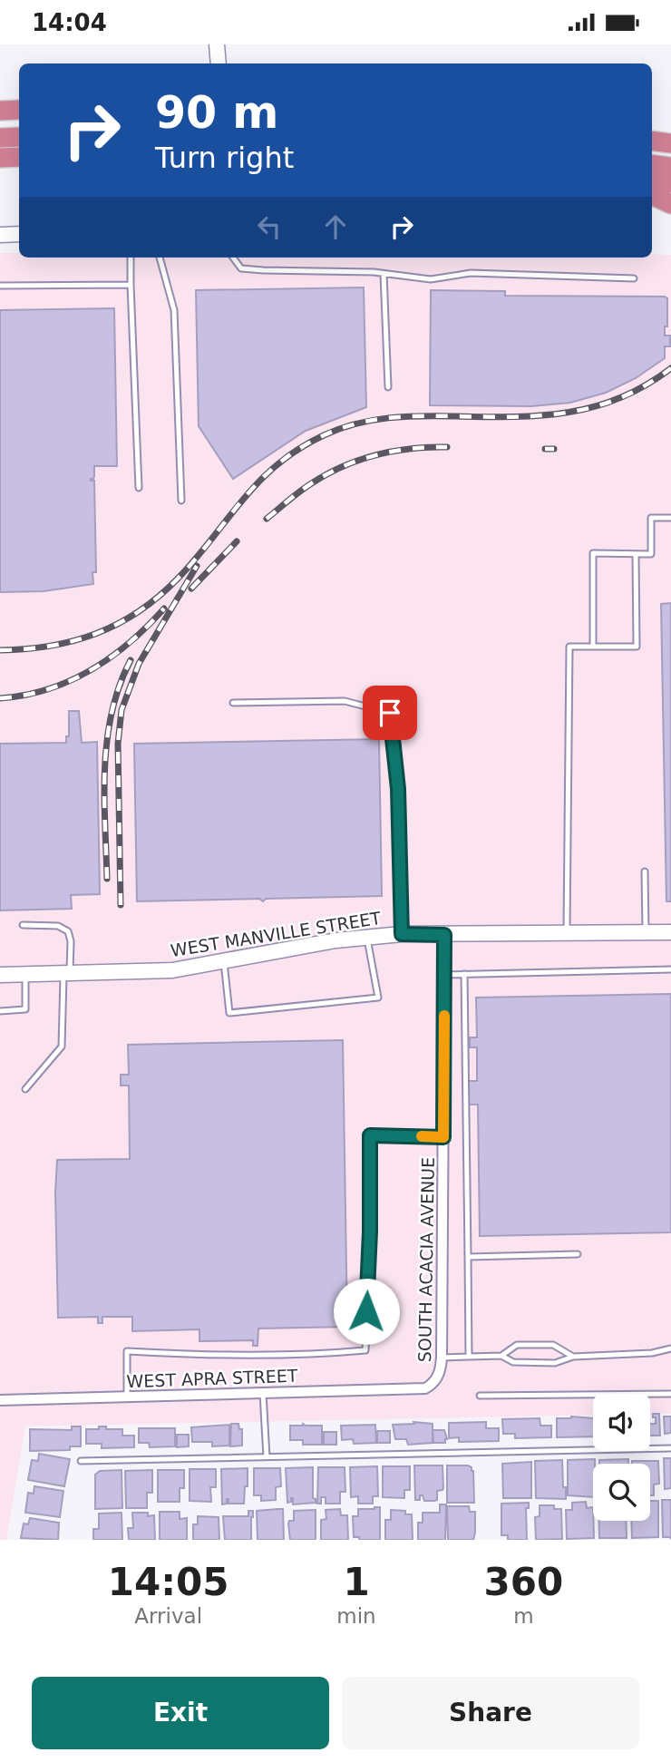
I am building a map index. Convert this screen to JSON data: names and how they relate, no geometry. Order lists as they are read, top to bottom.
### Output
{
  "streets": {
    "street": ["WEST MANVILLE STREET", "SOUTH ACACIA AVENUE", "WEST APRA STREET"]
  },
  "crossings": [
    ["WEST MANVILLE STREET", "SOUTH ACACIA AVENUE"],
    ["SOUTH ACACIA AVENUE", "WEST APRA STREET"]
  ],
  "page": {
    "status": "14:04",
    "turn": ["90 m", "Turn right"],
    "eta": [
      "14:05",
      "Arrival",
      "1",
      "min",
      "360",
      "m"
    ],
    "buttons": ["Exit", "Share"]
  }
}
